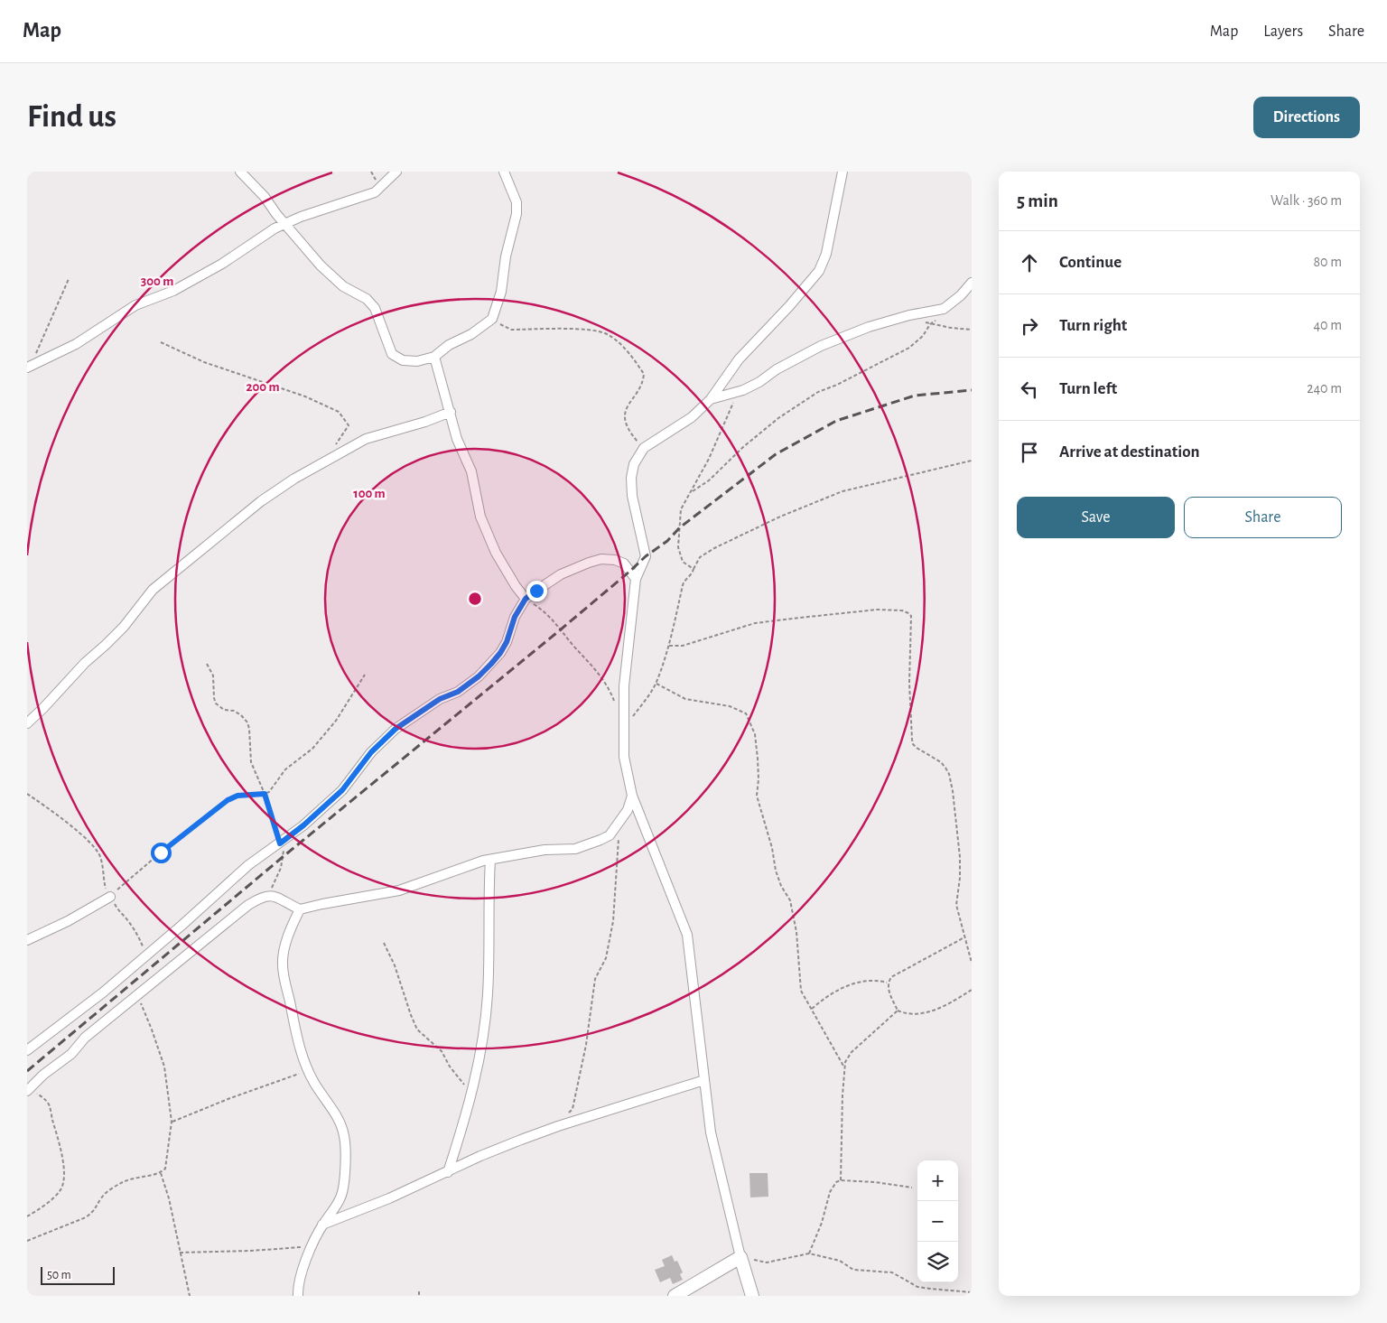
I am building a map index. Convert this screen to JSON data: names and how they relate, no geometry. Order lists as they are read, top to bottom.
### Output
{
  "scale_bar": "50 m",
  "page": {
    "header": "Map",
    "nav": ["Map", "Layers", "Share"],
    "buttons": [
      "Directions",
      ["Save", "Share"]
    ],
    "title": "Find us",
    "heading": ["5 min", "Walk · 360 m"],
    "list": [
      ["Continue", "80 m"],
      ["Turn right", "40 m"],
      ["Turn left", "240 m"],
      "Arrive at destination"
    ],
    "map_buttons": ["+", "−"],
    "scale": "50 m"
  },
  "rings": ["300 m", "200 m", "100 m"]
}
